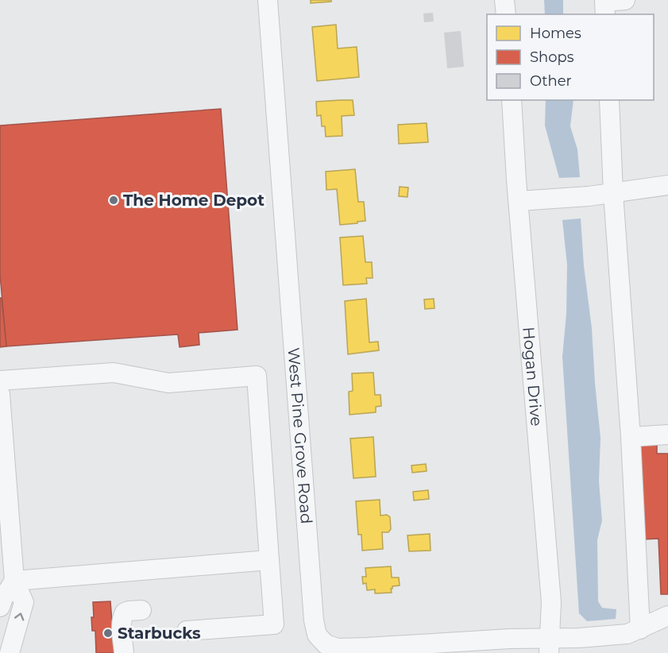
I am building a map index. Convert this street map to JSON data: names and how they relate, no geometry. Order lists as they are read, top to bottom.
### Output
{
  "streets": {
    "street": ["Hogan Drive", "West Pine Grove Road"]
  },
  "crossings": [
    ["Hogan Drive", "West Pine Grove Road"]
  ],
  "places": ["The Home Depot", "Starbucks"],
  "legend": ["Homes", "Shops", "Other"]
}
